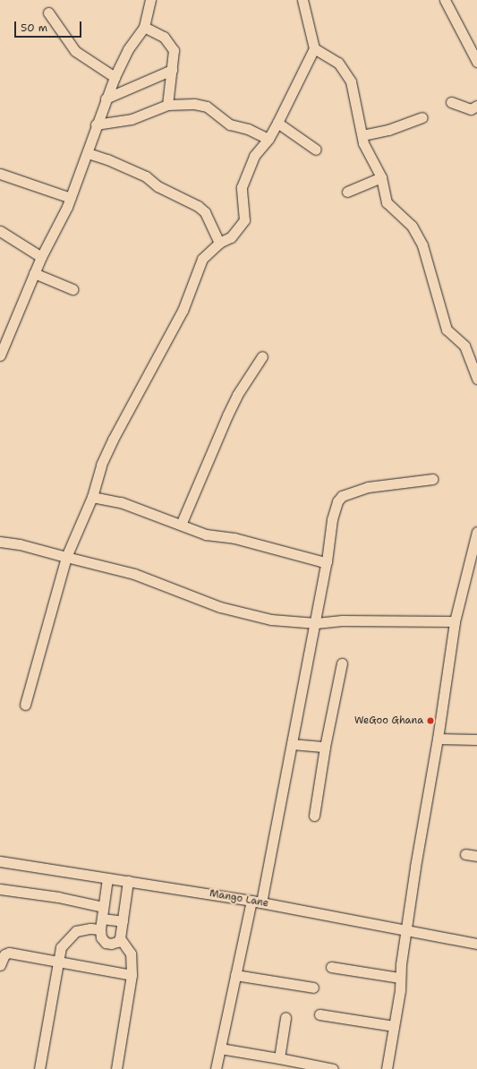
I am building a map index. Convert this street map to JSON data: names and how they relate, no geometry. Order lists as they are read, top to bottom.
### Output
{
  "streets": {
    "street": ["Mango Lane"]
  },
  "places": ["WeGoo Ghana"],
  "scale_bar": "50 m"
}
